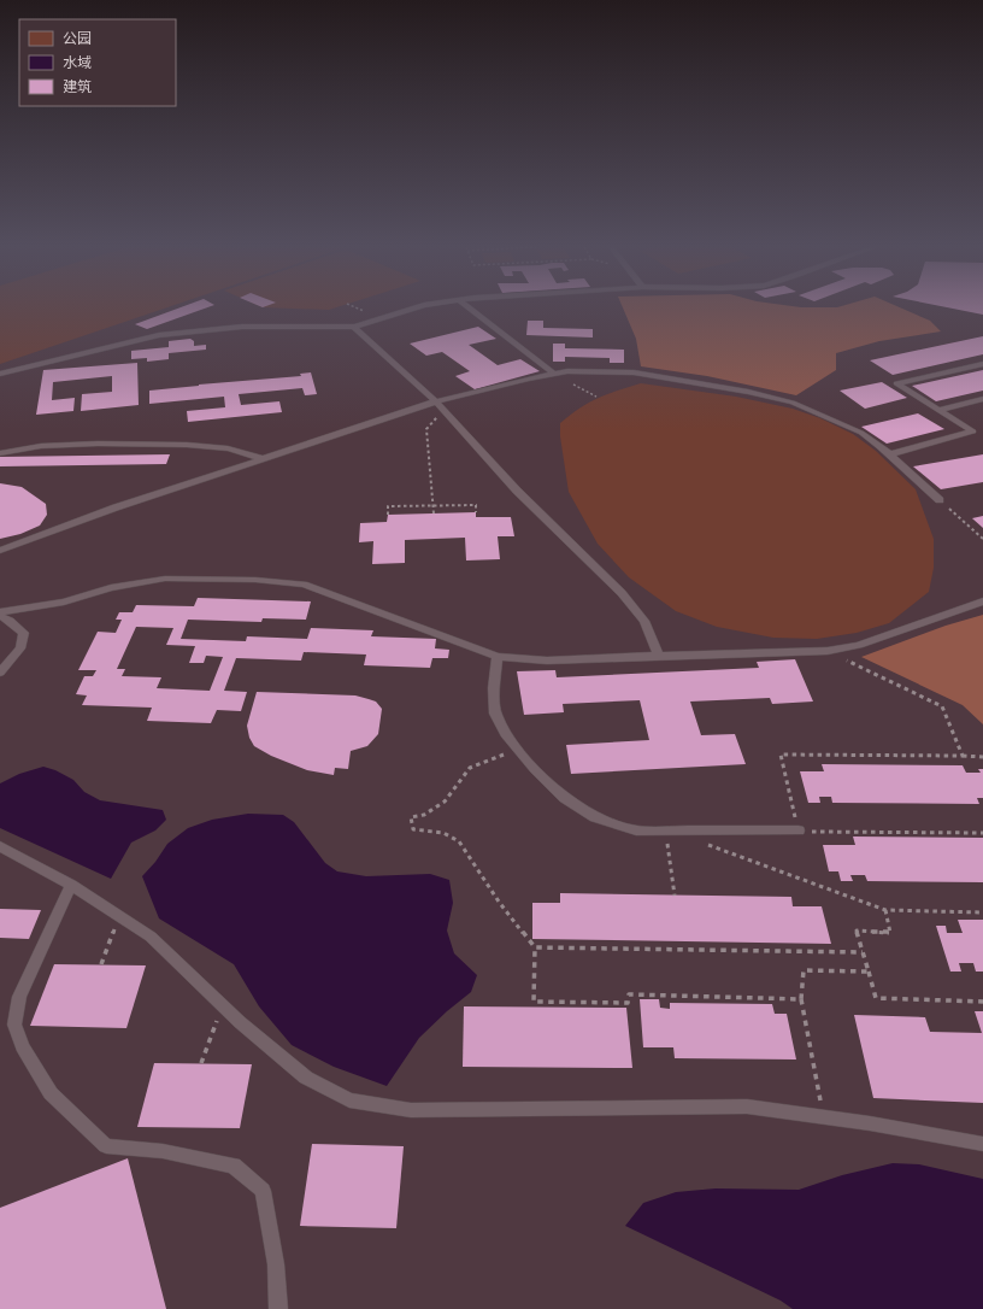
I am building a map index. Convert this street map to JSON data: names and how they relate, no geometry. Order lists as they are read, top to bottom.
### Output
{
  "legend": ["公园", "水域", "建筑"]
}
